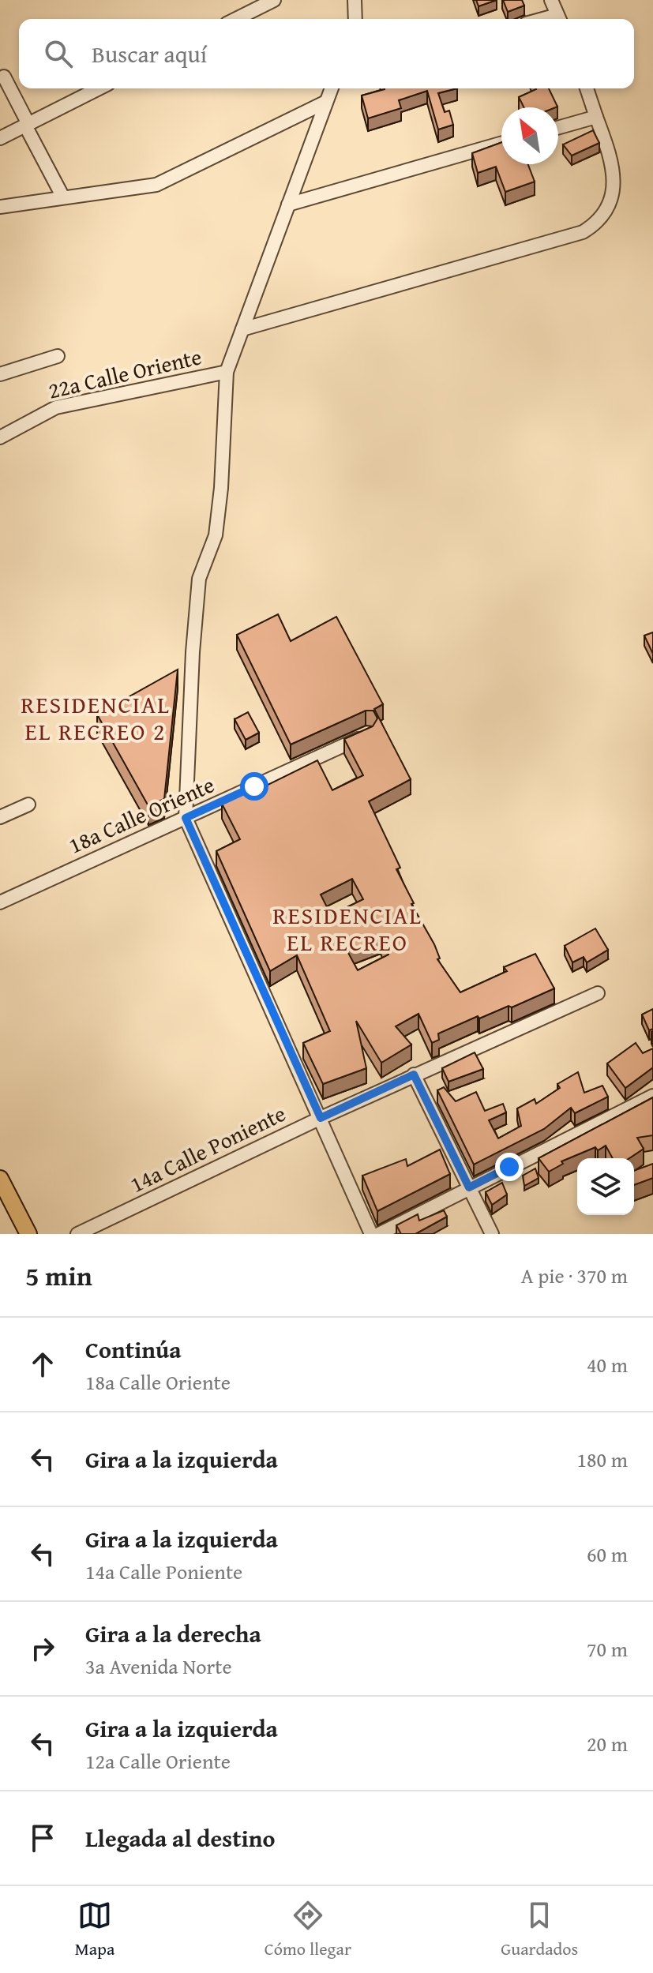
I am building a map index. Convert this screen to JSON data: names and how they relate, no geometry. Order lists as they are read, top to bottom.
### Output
{
  "streets": {
    "street": ["22a Calle Oriente", "18a Calle Oriente", "14a Calle Poniente"]
  },
  "districts": ["RESIDENCIAL EL RECREO 2", "RESIDENCIAL EL RECREO"],
  "north": "top left",
  "page": {
    "search": "Buscar aquí",
    "heading": ["5 min", "A pie · 370 m"],
    "list": [
      ["Continúa", "18a Calle Oriente", "40 m"],
      ["Gira a la izquierda", "180 m"],
      ["Gira a la izquierda", "14a Calle Poniente", "60 m"],
      ["Gira a la derecha", "3a Avenida Norte", "70 m"],
      ["Gira a la izquierda", "12a Calle Oriente", "20 m"],
      "Llegada al destino"
    ],
    "nav": ["Mapa", "Cómo llegar", "Guardados"]
  }
}
